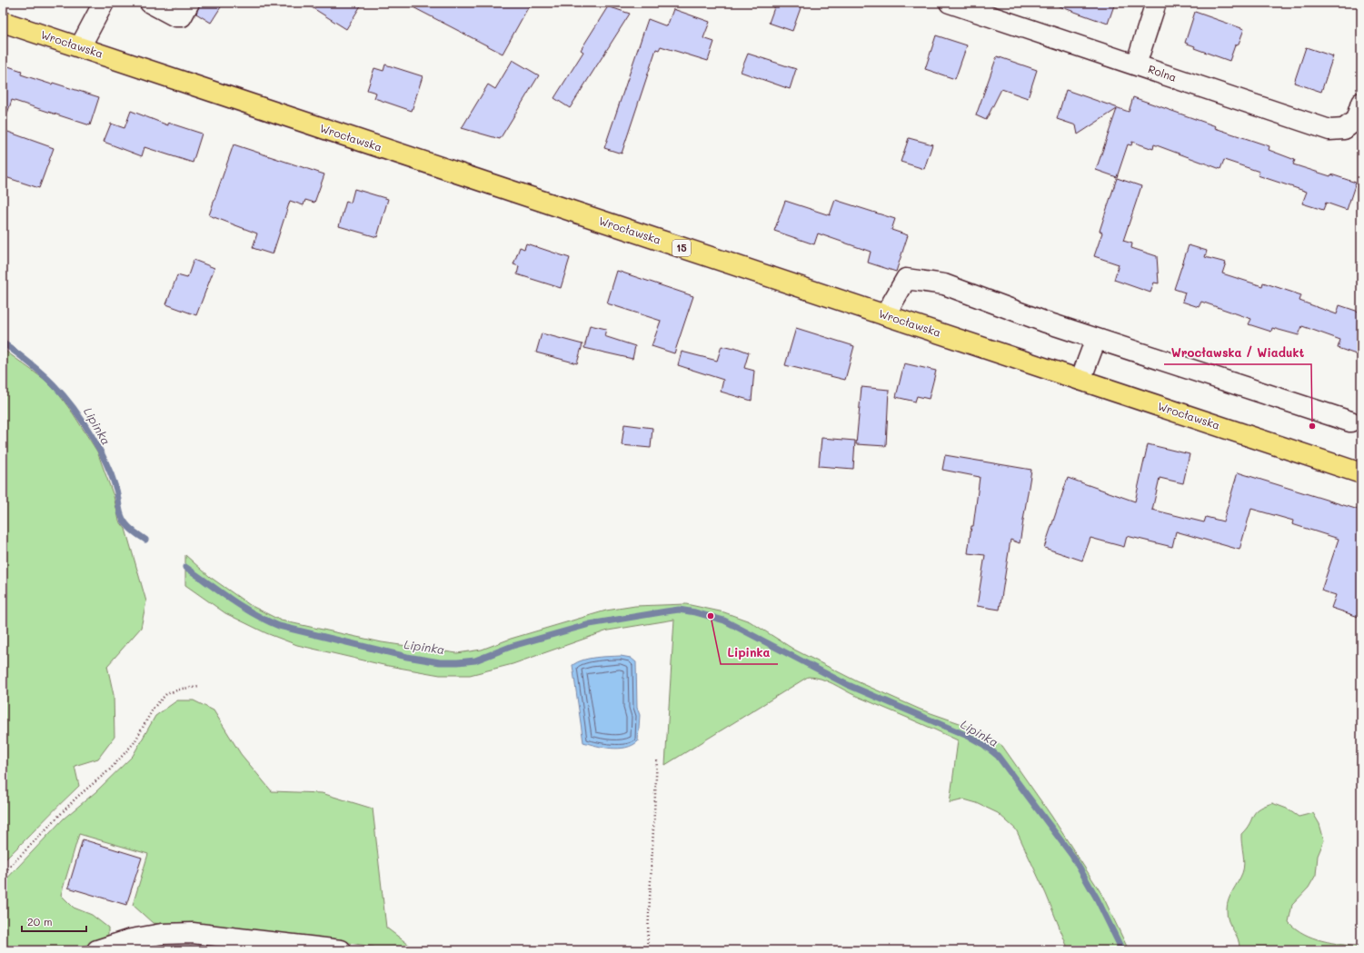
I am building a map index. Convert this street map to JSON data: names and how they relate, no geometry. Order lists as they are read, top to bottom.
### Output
{
  "streets": {
    "main road": ["Wrocławska", "15"],
    "street": ["Rolna"]
  },
  "water": ["Lipinka"],
  "places": ["Wrocławska / Wiadukt", "Lipinka"],
  "scale_bar": "20 m"
}
